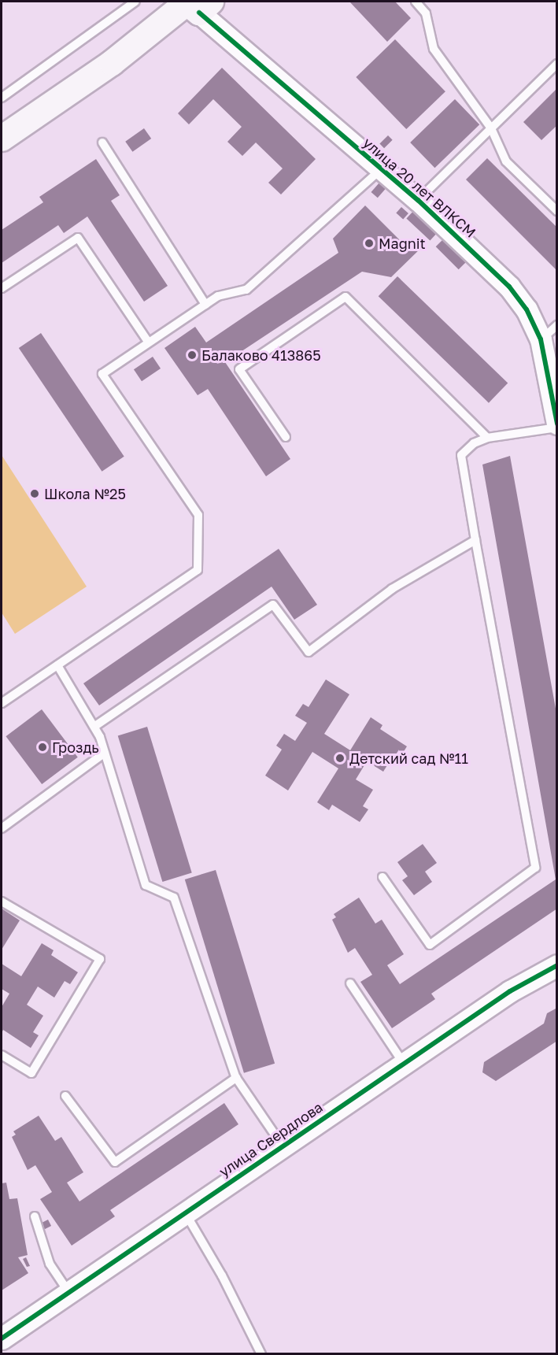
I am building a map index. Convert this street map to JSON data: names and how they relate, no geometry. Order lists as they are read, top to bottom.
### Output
{
  "streets": {
    "street": ["улица 20 лет ВЛКСМ", "улица Свердлова"]
  },
  "places": [
    "Magnit",
    "Балаково 413865",
    "Школа №25",
    "Гроздь",
    "Детский сад №11"
  ]
}
